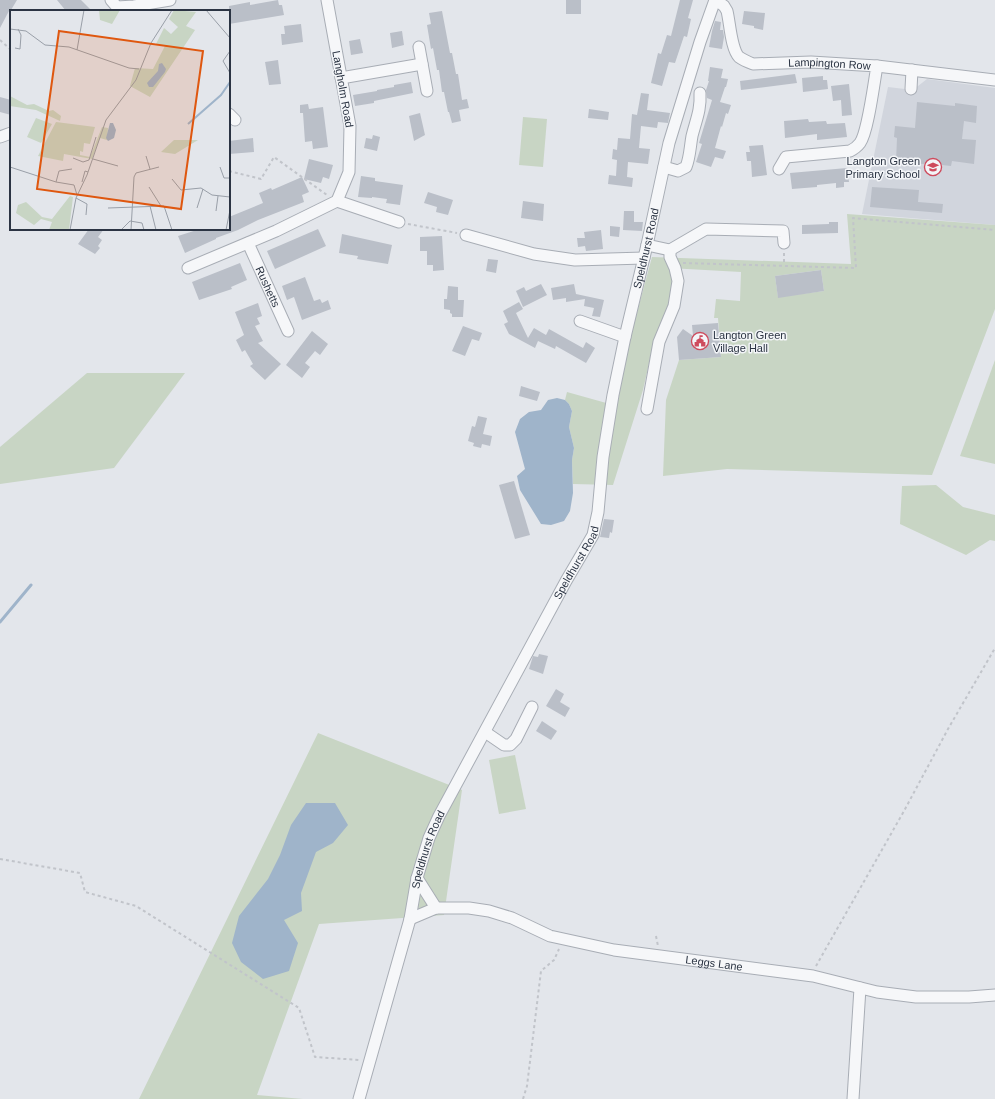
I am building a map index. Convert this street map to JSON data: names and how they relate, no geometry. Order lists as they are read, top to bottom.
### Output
{
  "streets": {
    "street": [
      "Lampington Row",
      "Langholm Road",
      "Speldhurst Road",
      "Rushetts",
      "Leggs Lane"
    ]
  },
  "crossings": [
    ["Lampington Row", "Speldhurst Road"],
    ["Speldhurst Road", "Leggs Lane"]
  ],
  "places": {
    "school or university": ["Langton Green Primary School"],
    "public building": ["Langton Green Village Hall"]
  }
}
